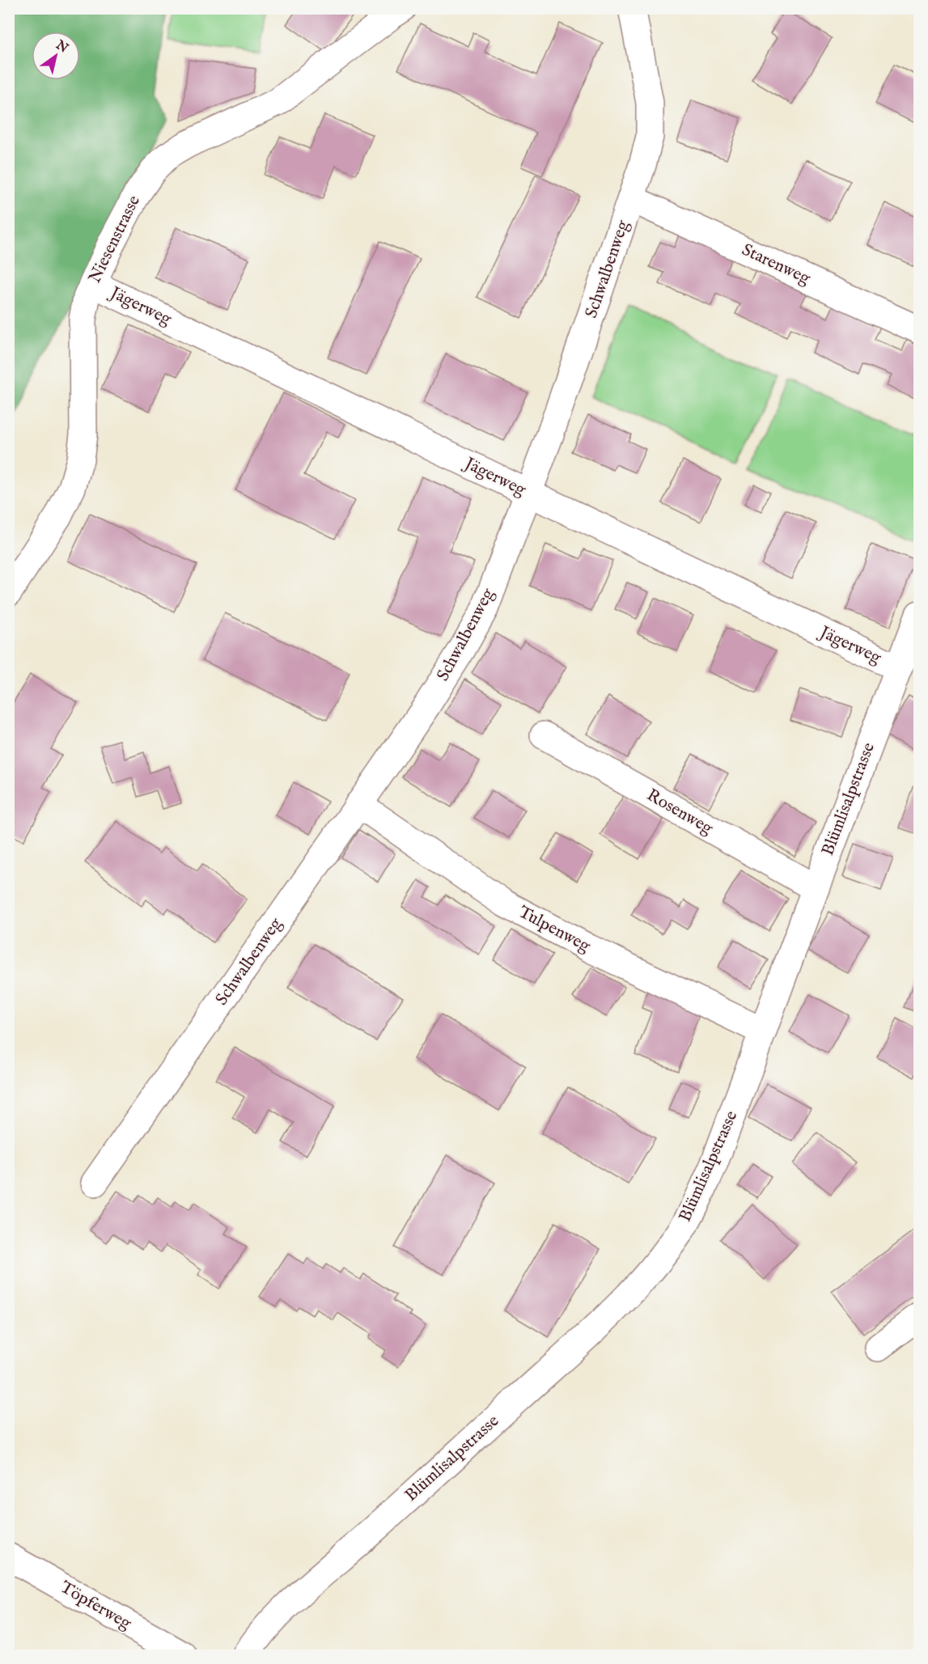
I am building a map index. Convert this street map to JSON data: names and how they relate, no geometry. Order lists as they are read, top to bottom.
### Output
{
  "streets": {
    "street": [
      "Niesenstrasse",
      "Starenweg",
      "Schwalbenweg",
      "Jägerweg",
      "Blümlisalpstrasse",
      "Rosenweg",
      "Tulpenweg",
      "Töpferweg"
    ]
  },
  "crossings": [
    ["Niesenstrasse", "Jägerweg"],
    ["Starenweg", "Schwalbenweg"],
    ["Schwalbenweg", "Jägerweg"],
    ["Schwalbenweg", "Tulpenweg"],
    ["Jägerweg", "Blümlisalpstrasse"],
    ["Blümlisalpstrasse", "Rosenweg"],
    ["Blümlisalpstrasse", "Tulpenweg"]
  ],
  "north": "top right"
}
